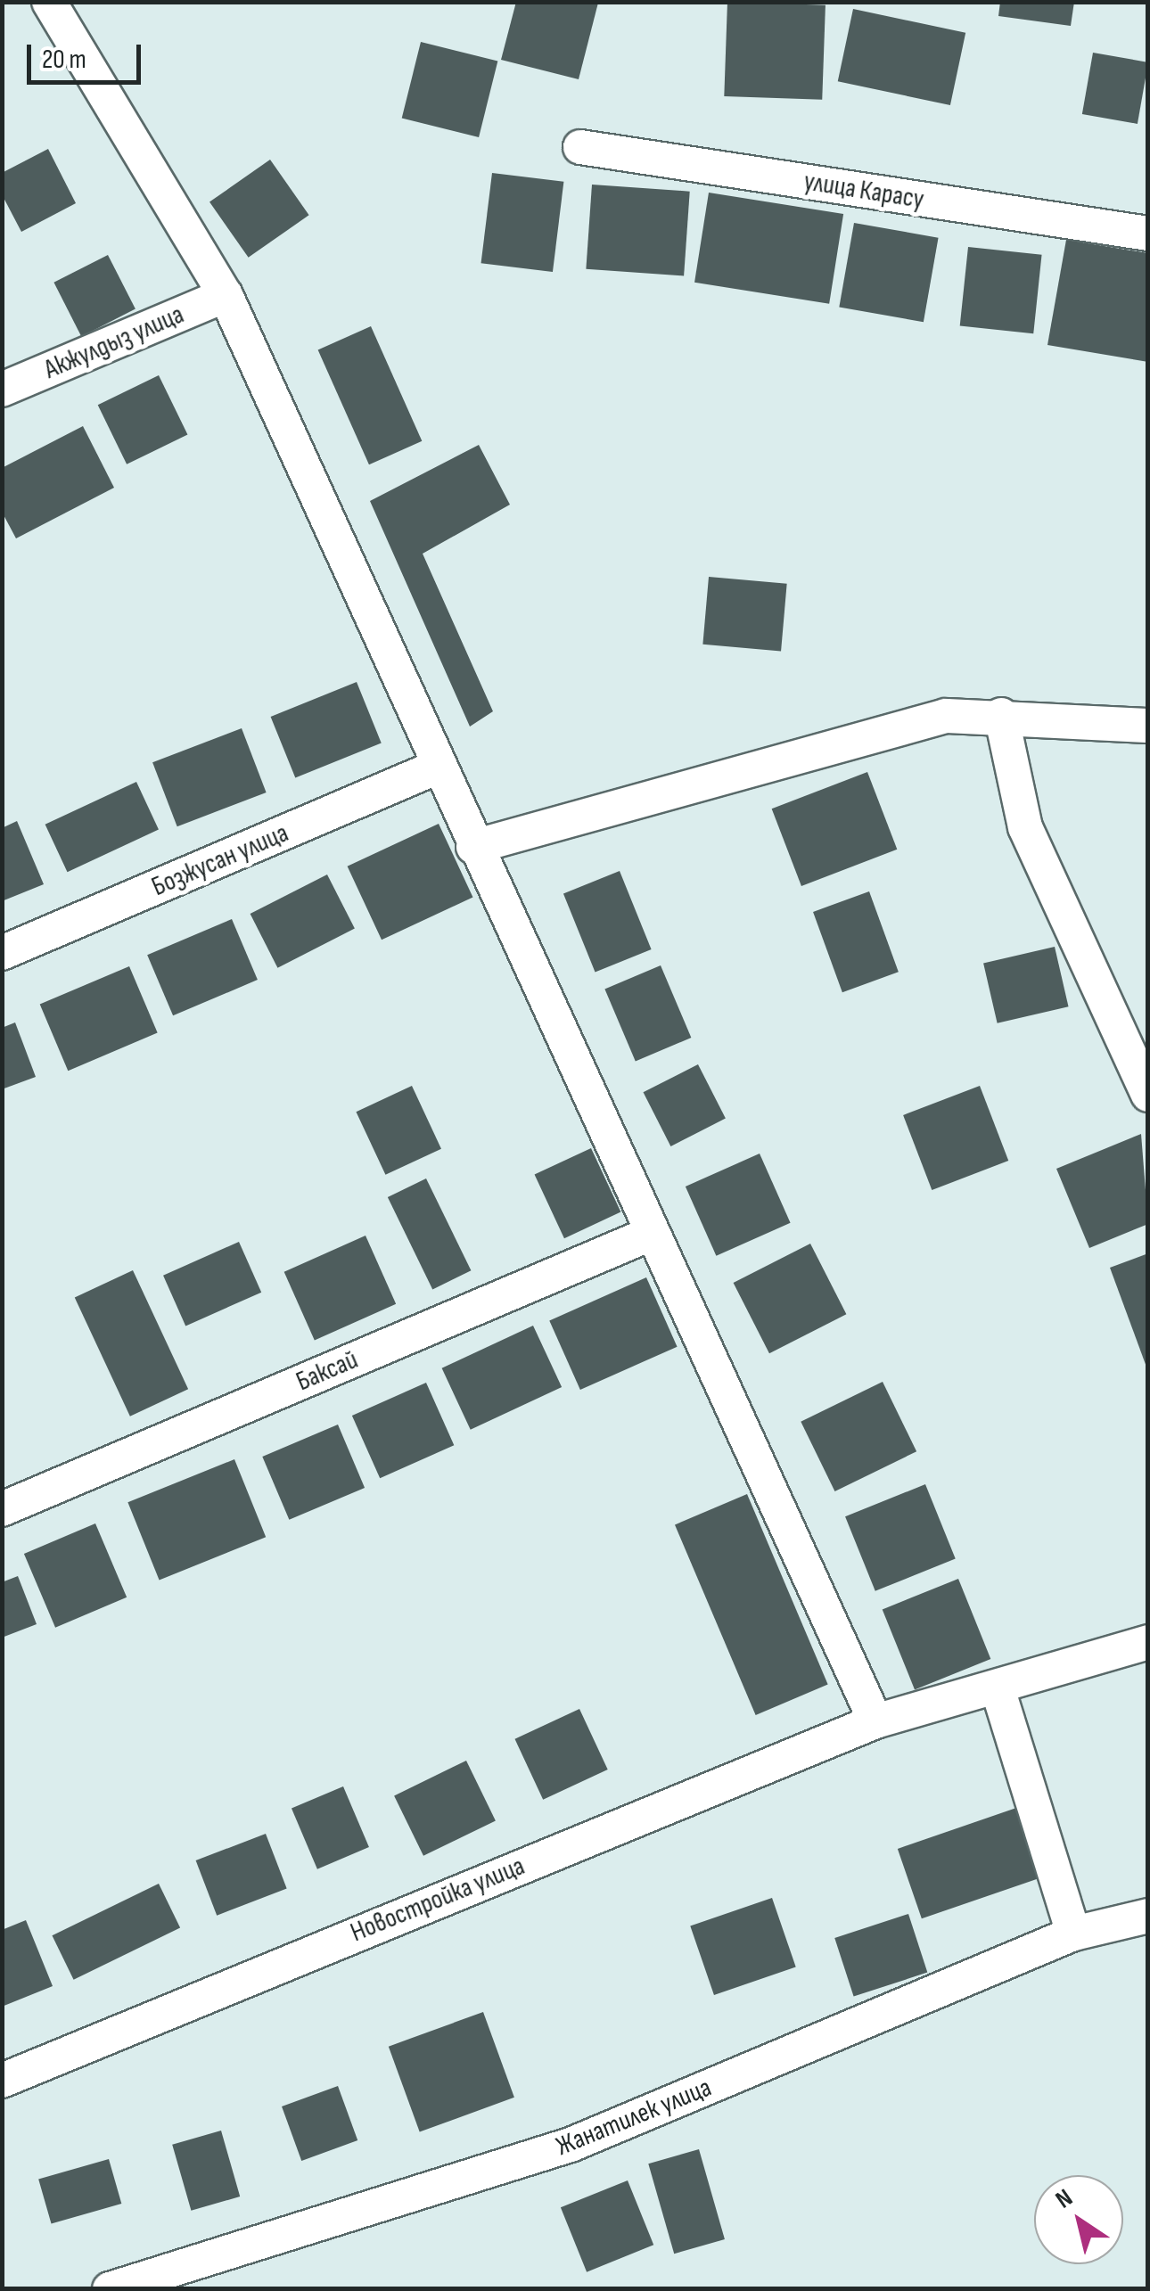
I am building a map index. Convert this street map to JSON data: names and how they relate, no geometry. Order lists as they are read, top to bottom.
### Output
{
  "streets": {
    "street": [
      "улица Карасу",
      "Акжулдыз улица",
      "Бозжусан улица",
      "Баксай",
      "Новостройка улица",
      "Жанатилек улица"
    ]
  },
  "scale_bar": "20 m",
  "north": "top left"
}
